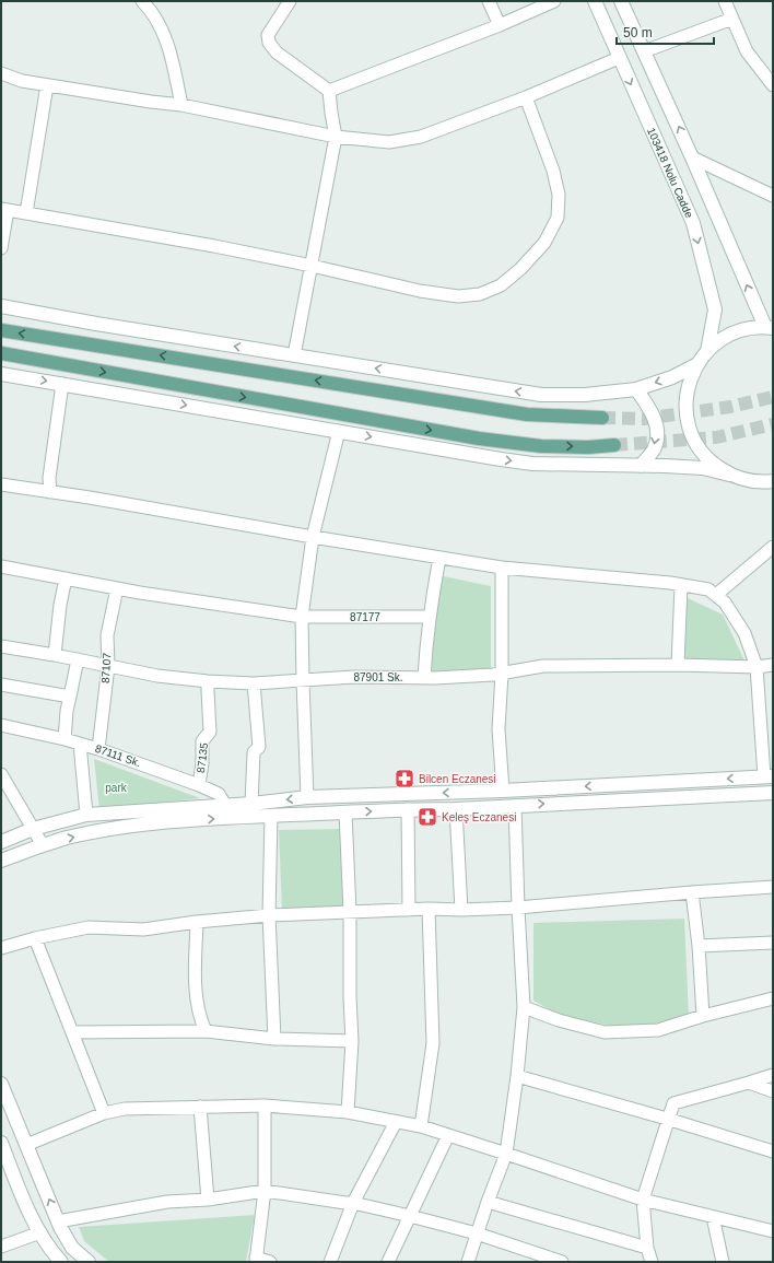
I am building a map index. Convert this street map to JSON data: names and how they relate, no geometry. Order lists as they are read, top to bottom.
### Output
{
  "streets": {
    "street": [
      "103418 Nolu Cadde",
      "87177",
      "87107",
      "87901 Sk.",
      "87111 Sk.",
      "87135"
    ]
  },
  "crossings": [
    ["87177", "87107"],
    ["87107", "87901 Sk."],
    ["87107", "87111 Sk."],
    ["87901 Sk.", "87135"],
    ["87111 Sk.", "87135"]
  ],
  "parks": ["park"],
  "places": {
    "pharmacy": ["Bilcen Eczanesi", "Keleş Eczanesi"]
  },
  "scale_bar": "50 m"
}
